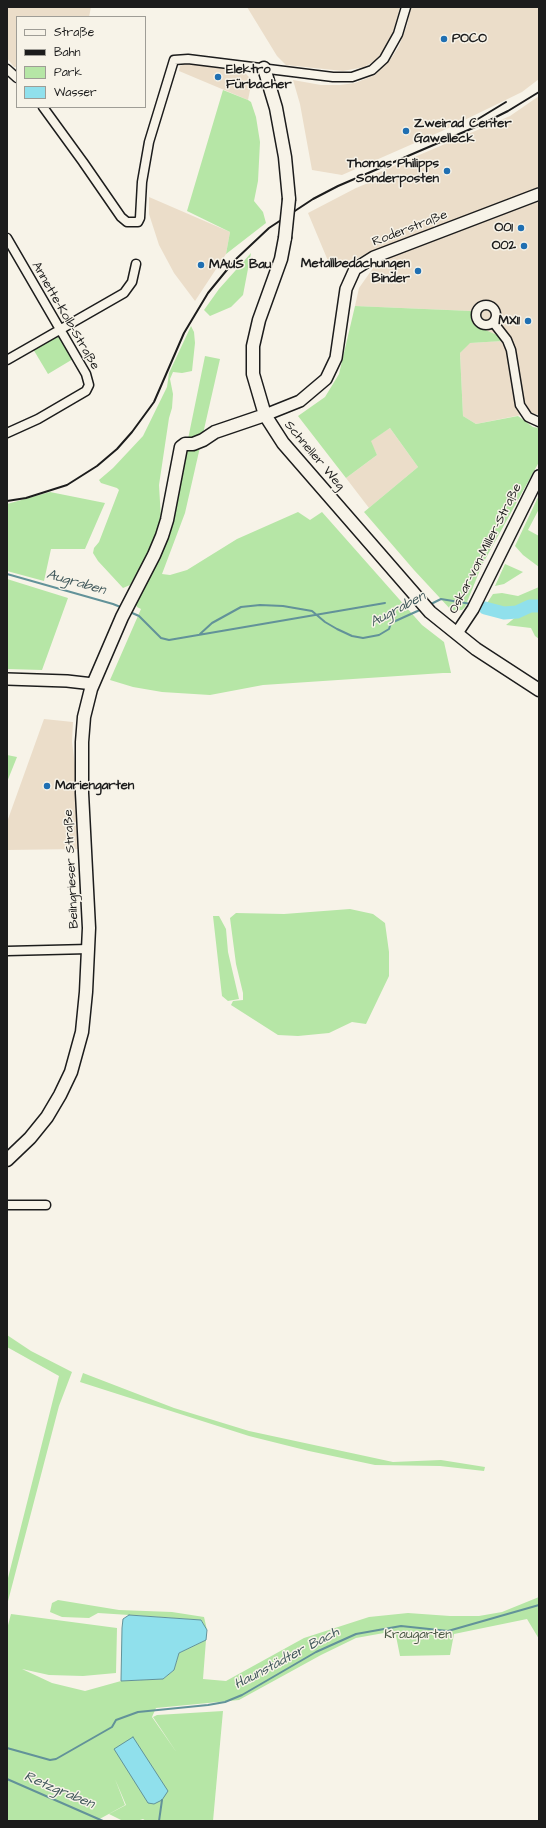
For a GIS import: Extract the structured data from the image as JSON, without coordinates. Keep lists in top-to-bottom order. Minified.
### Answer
{"streets":{"main road":["Schneller Weg","Beilngrieser Straße"],"street":["Roderstraße","Annette-Kolb-Straße","Oskar-von-Miller-Straße"]},"crossings":[["Roderstraße","Schneller Weg"],["Roderstraße","Beilngrieser Straße"],["Schneller Weg","Oskar-von-Miller-Straße"],["Schneller Weg","Beilngrieser Straße"]],"water":["Augraben","Haunstädter Bach","Retzgraben"],"parks":["Kraugarten"],"places":["POCO","Elektro Fürbacher","Zweirad Center Gawelleck","Thomas Philipps Sonderposten","O01","O02","MAUS Bau","Metallbedachungen Binder","MX11","Mariengarten"],"legend":["Straße","Bahn","Park","Wasser"]}
